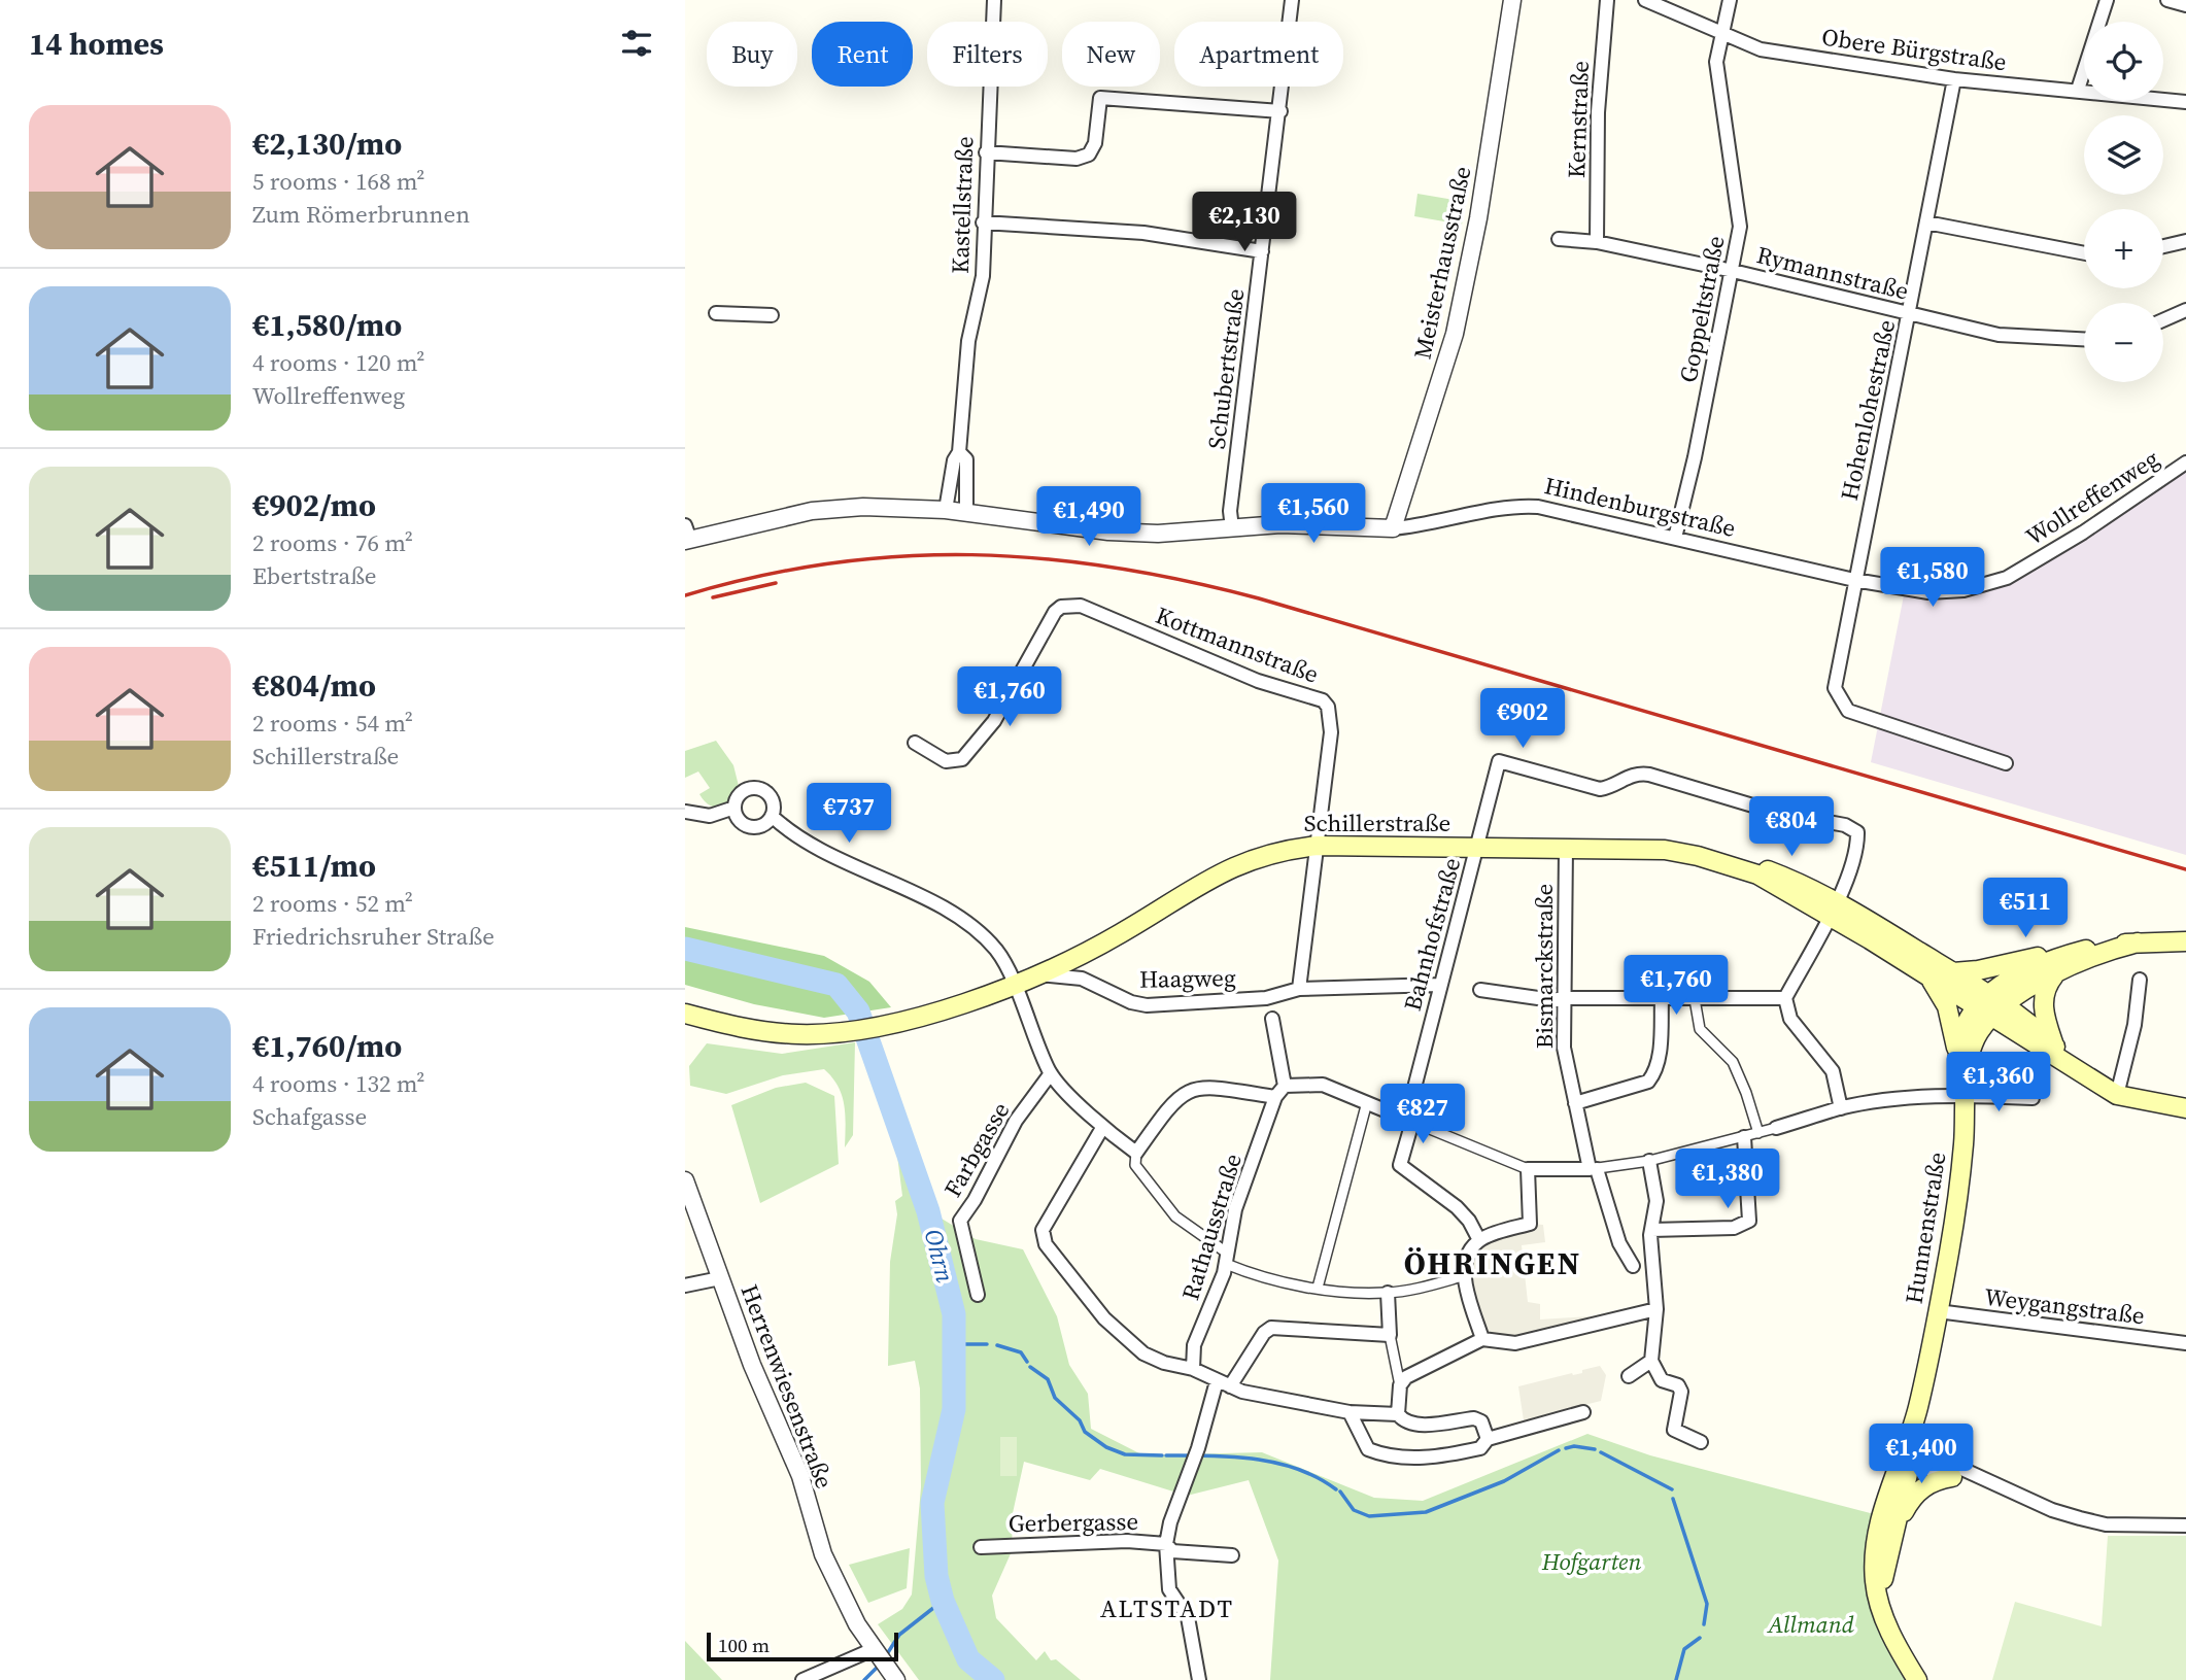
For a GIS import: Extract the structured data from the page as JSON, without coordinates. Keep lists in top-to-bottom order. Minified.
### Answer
{"streets":{"main road":["Schillerstraße","Hunnenstraße"],"street":["Obere Bürgstraße","Kernstraße","Kastellstraße","Meisterhausstraße","Rymannstraße","Goppeltstraße","Schubertstraße","Hohenlohestraße","Wollreffenweg","Hindenburgstraße","Kottmannstraße","Bahnhofstraße","Bismarckstraße","Haagweg","Farbgasse","Rathausstraße","Weygangstraße","Herrenwiesenstraße","Gerbergasse"]},"crossings":[["Obere Bürgstraße","Goppeltstraße"],["Obere Bürgstraße","Hohenlohestraße"],["Kernstraße","Rymannstraße"],["Kastellstraße","Hindenburgstraße"],["Meisterhausstraße","Hindenburgstraße"],["Rymannstraße","Goppeltstraße"],["Rymannstraße","Hohenlohestraße"],["Goppeltstraße","Hindenburgstraße"],["Schubertstraße","Hindenburgstraße"],["Hohenlohestraße","Wollreffenweg"],["Hohenlohestraße","Hindenburgstraße"],["Wollreffenweg","Hindenburgstraße"],["Kottmannstraße","Schillerstraße"],["Schillerstraße","Bahnhofstraße"],["Schillerstraße","Bismarckstraße"],["Schillerstraße","Haagweg"],["Schillerstraße","Hunnenstraße"],["Bahnhofstraße","Haagweg"],["Hunnenstraße","Weygangstraße"]],"districts":["ÖHRINGEN","ALTSTADT"],"water":["Ohrn"],"parks":["Hofgarten","Allmand"],"scale_bar":"100 m","page":{"heading":"14 homes","map_buttons":["+","−"],"chip":["Buy","Rent","Filters","New","Apartment"],"list":[{"name":"€2,130/mo","note":"5 rooms · 168 m² · Zum Römerbrunnen"},{"name":"€1,580/mo","note":"4 rooms · 120 m² · Wollreffenweg"},{"name":"€902/mo","note":"2 rooms · 76 m² · Ebertstraße"},{"name":"€804/mo","note":"2 rooms · 54 m² · Schillerstraße"},{"name":"€511/mo","note":"2 rooms · 52 m² · Friedrichsruher Straße"},{"name":"€1,760/mo","note":"4 rooms · 132 m² · Schafgasse"}],"price":["€2,130","€1,560","€1,490","€1,580","€1,760","€902","€737","€804","€511","€1,760","€1,360","€827","€1,380","€1,400"],"scale":"100 m"}}
